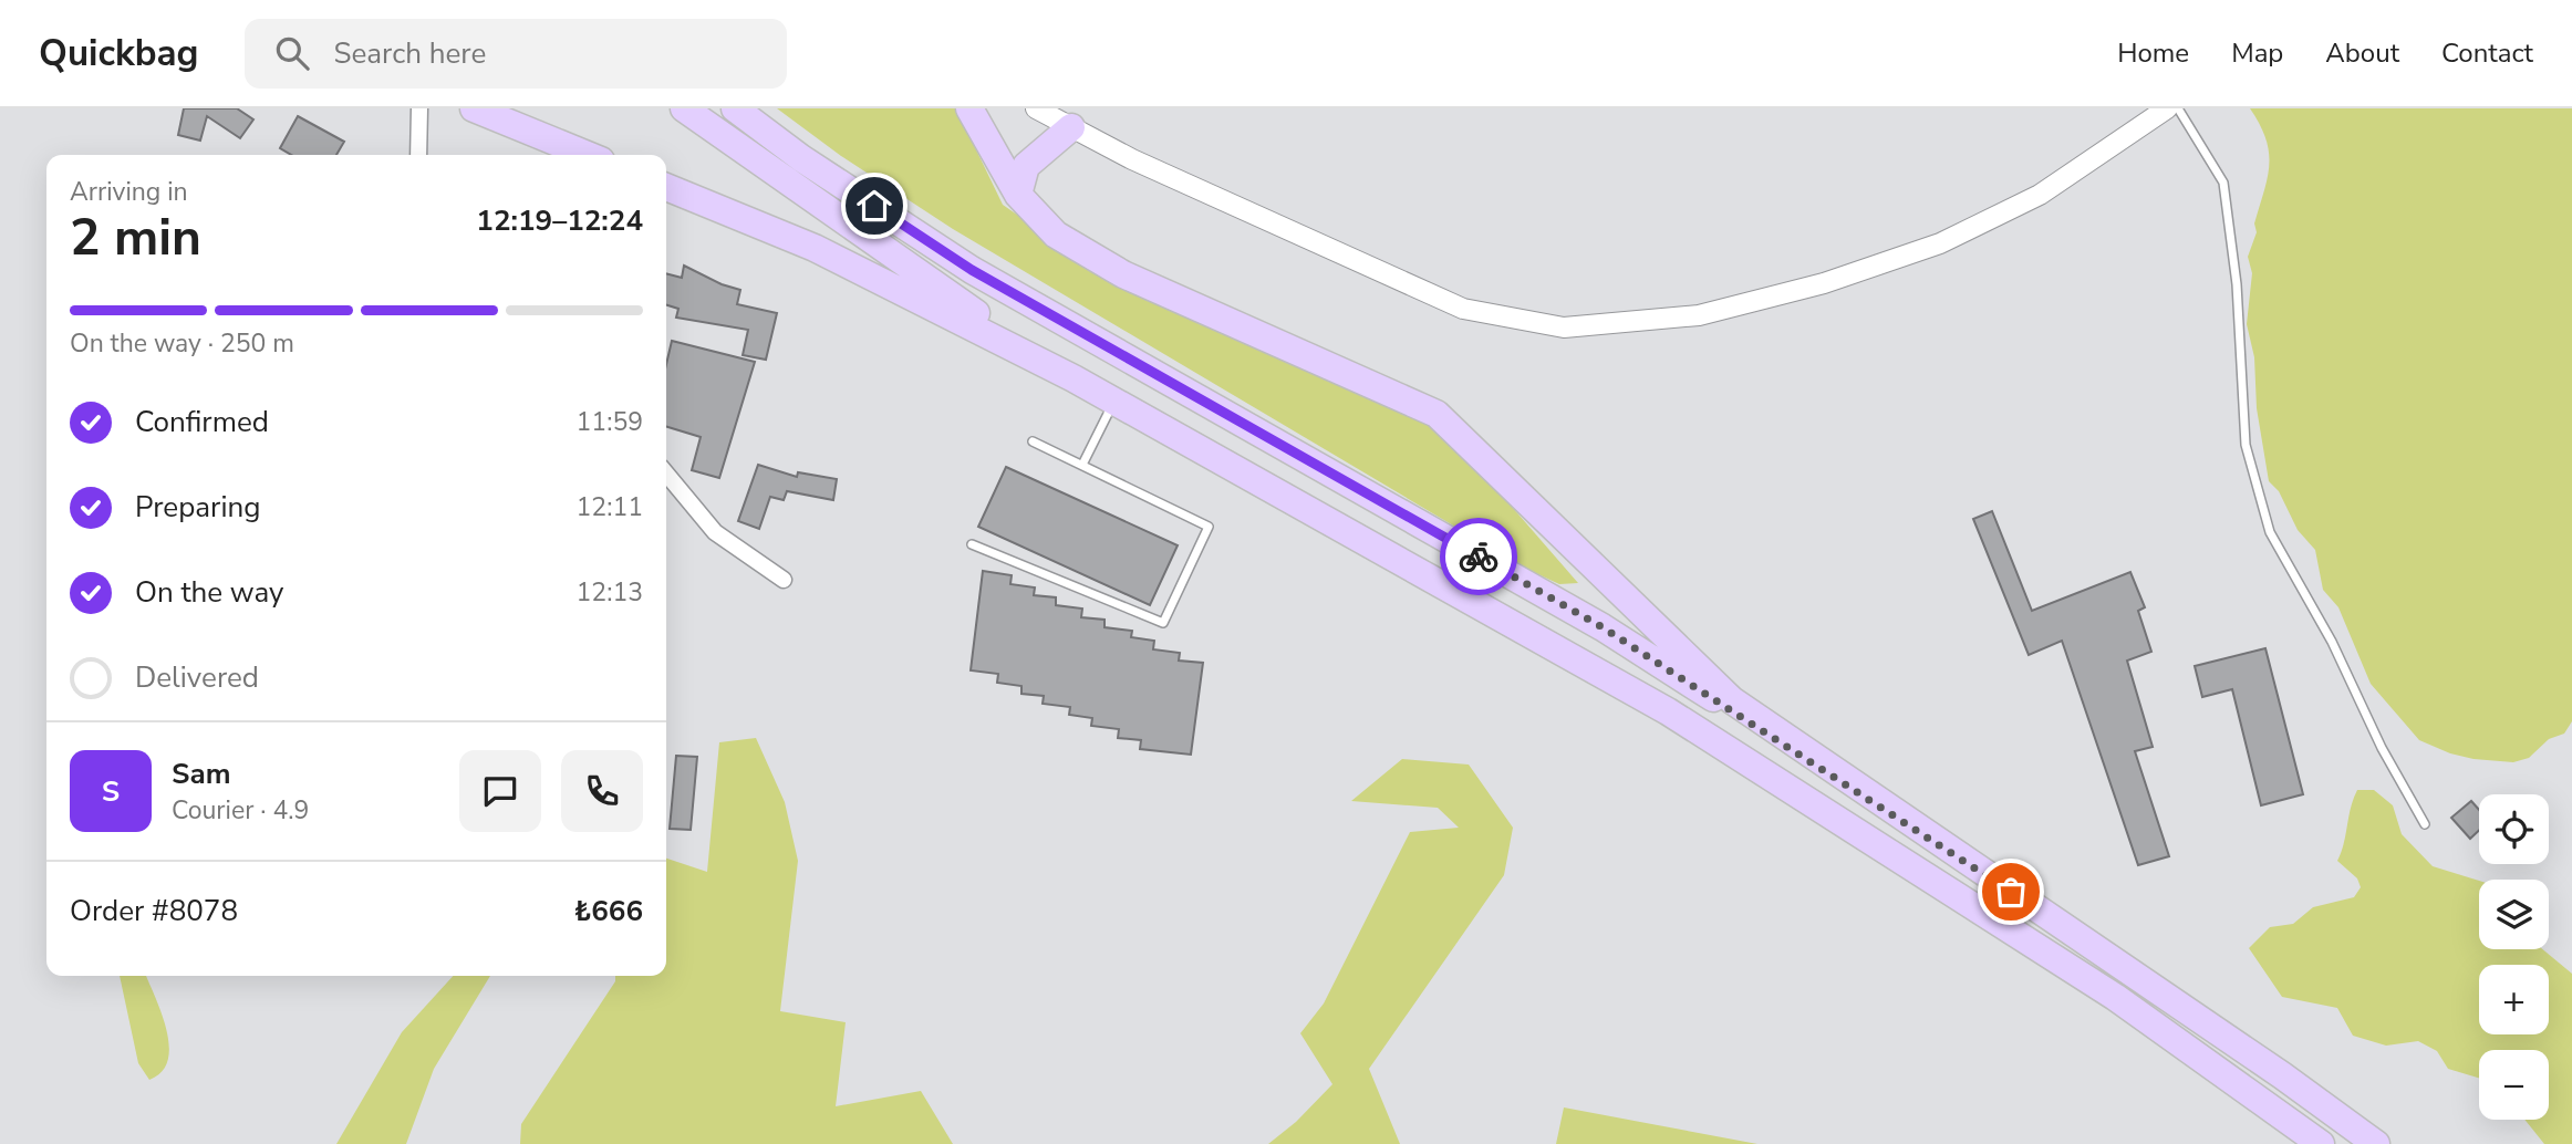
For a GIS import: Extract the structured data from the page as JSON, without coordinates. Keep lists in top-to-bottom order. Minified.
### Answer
{"page":{"header":"Quickbag","search":"Search here","nav":["Home","Map","About","Contact"],"heading":["2 min","Arriving in","12:19–12:24"],"panel":["Sam","Courier · 4.9","Order #8078","₺666"],"bar":"On the way · 250 m","list":[["Confirmed","11:59"],["Preparing","12:11"],["On the way","12:13"],"Delivered"],"round":"S","map_buttons":["+","−"]}}
